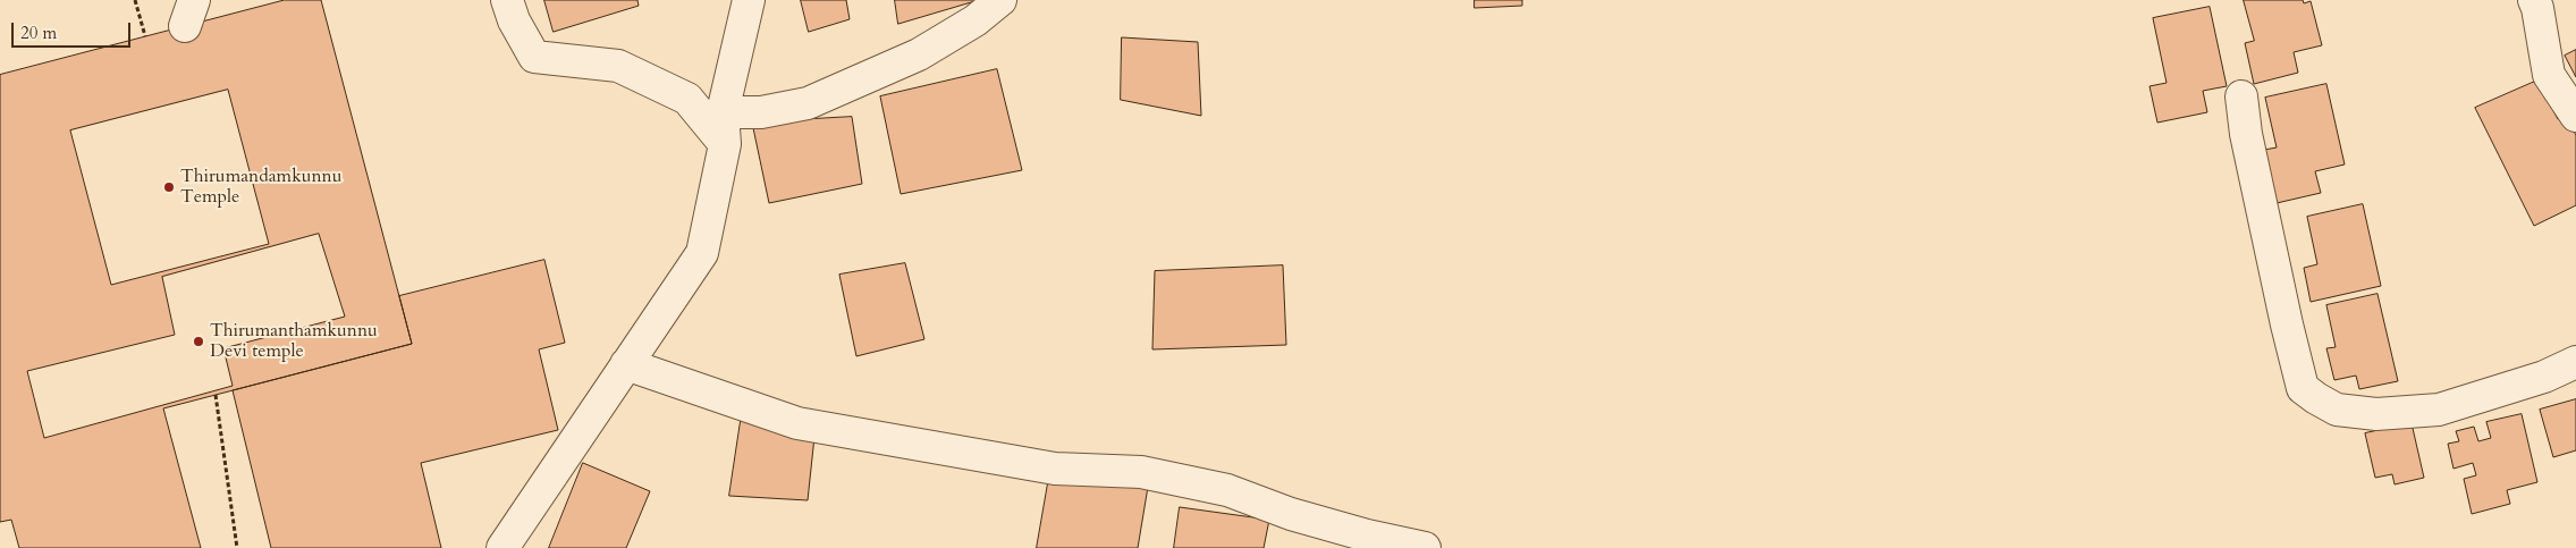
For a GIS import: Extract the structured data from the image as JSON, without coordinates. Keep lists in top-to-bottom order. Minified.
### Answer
{"places":["Thirumandamkunnu Temple","Thirumanthamkunnu Devi temple"],"scale_bar":"20 m"}
